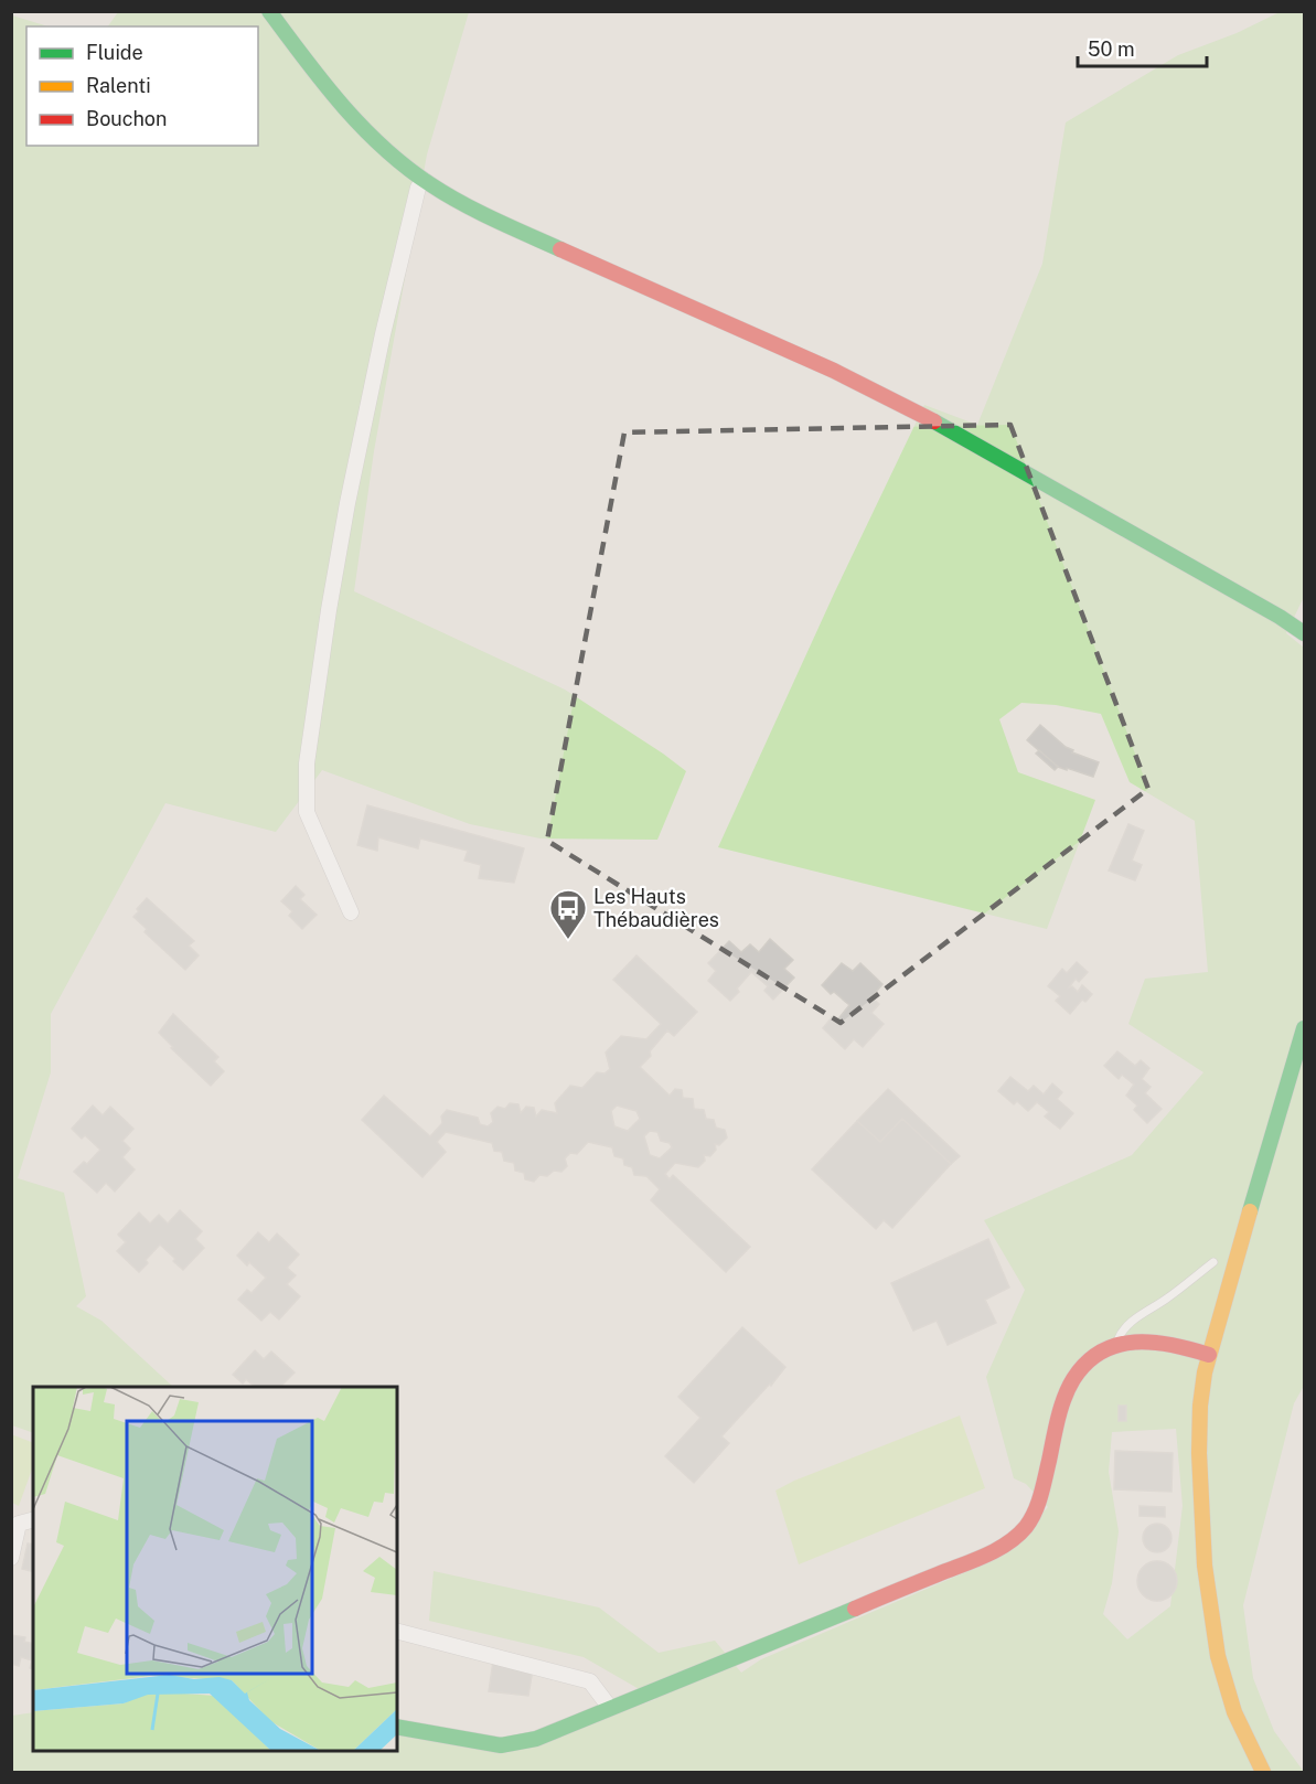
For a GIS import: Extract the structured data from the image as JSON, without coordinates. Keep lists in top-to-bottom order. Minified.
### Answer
{"places":{"bus stop":["Les Hauts Thébaudières"]},"legend":["Fluide","Ralenti","Bouchon"],"scale_bar":"50 m"}
